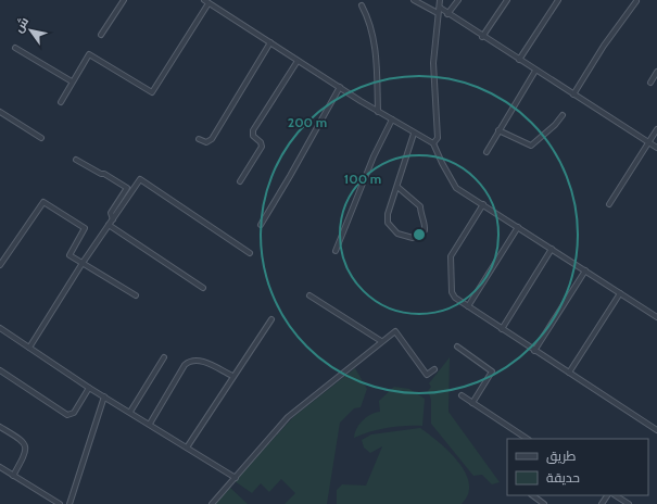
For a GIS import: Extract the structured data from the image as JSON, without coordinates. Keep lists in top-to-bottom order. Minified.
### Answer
{"legend":["طريق","حديقة"],"north":"top left","rings":["200 m","100 m"]}
